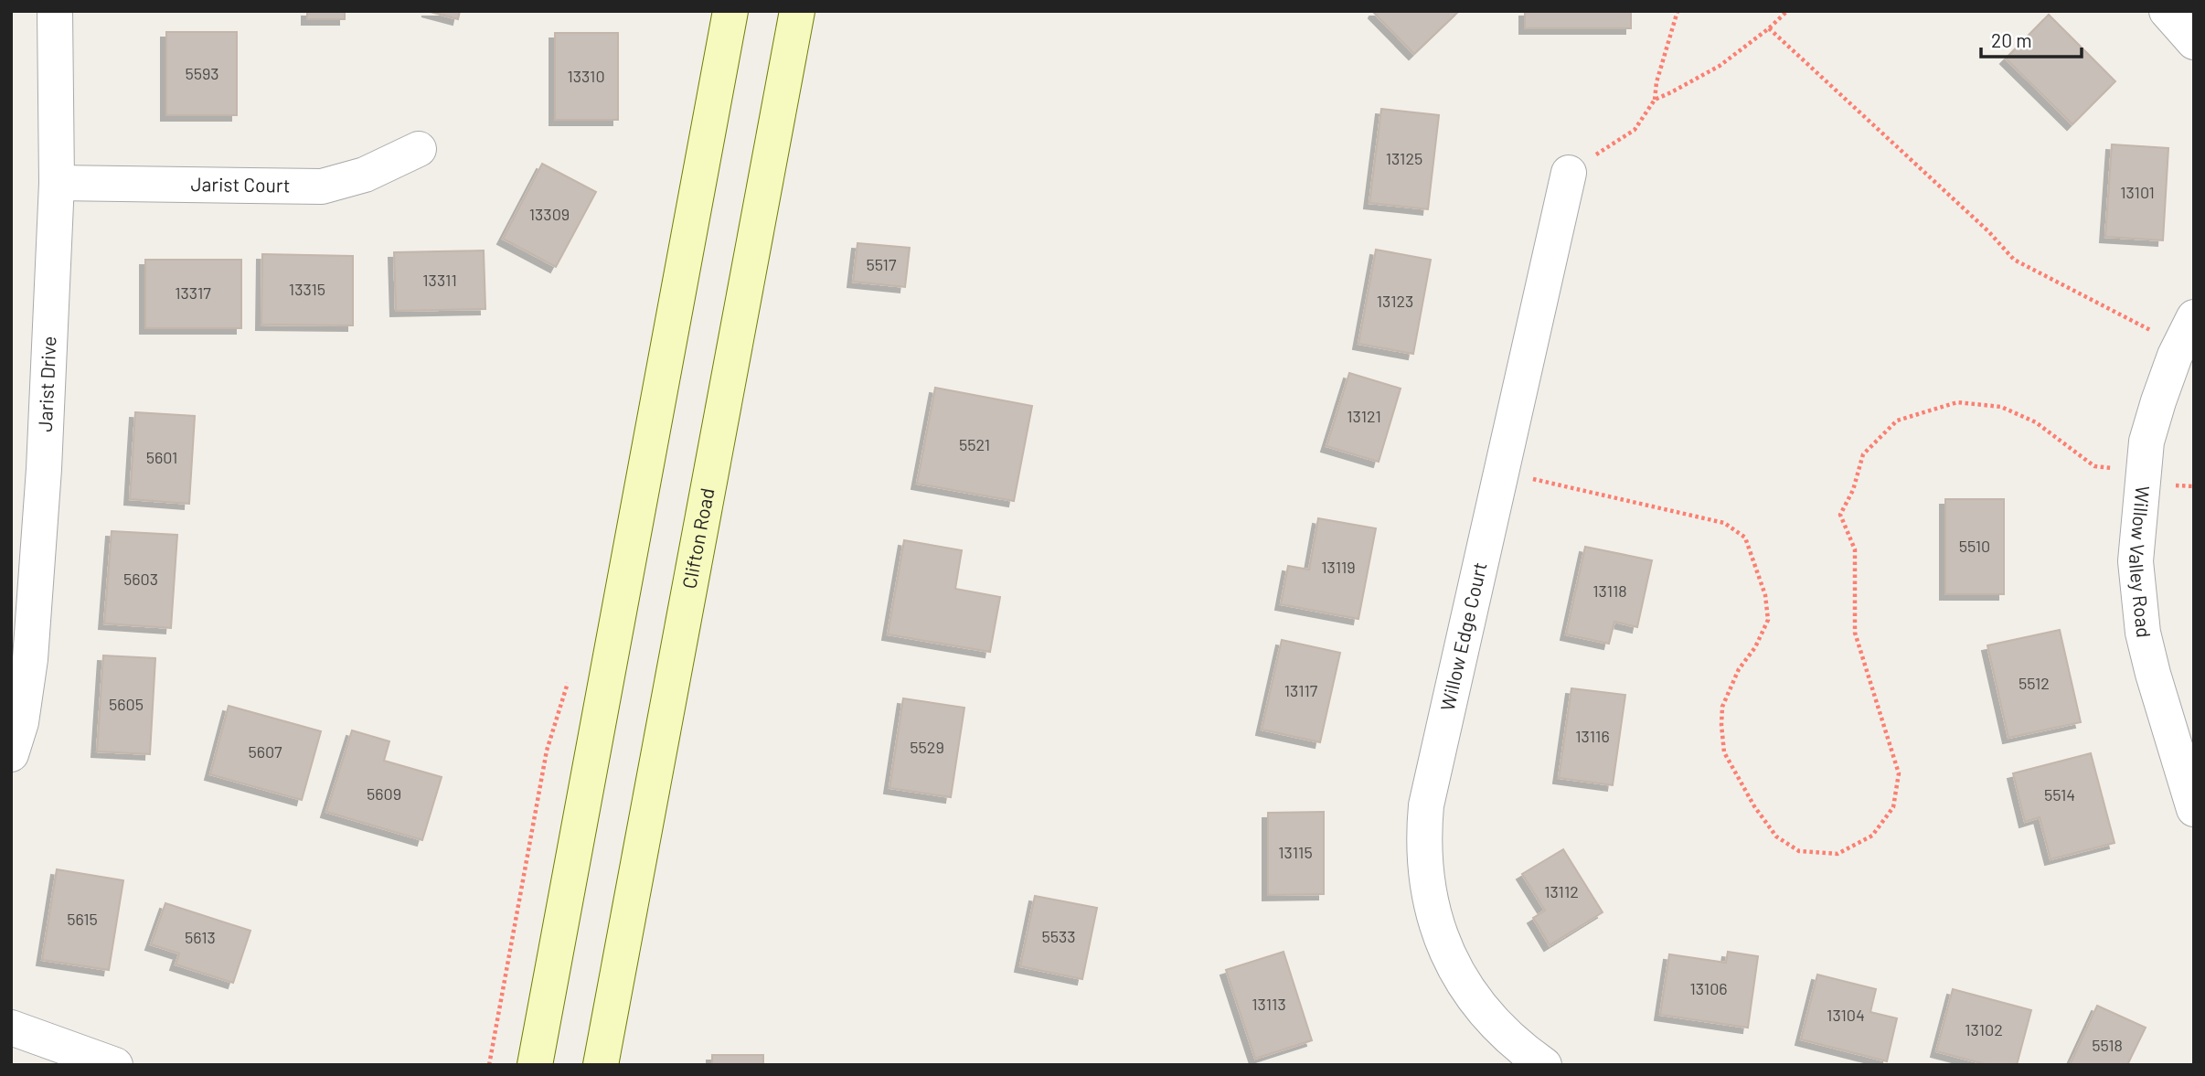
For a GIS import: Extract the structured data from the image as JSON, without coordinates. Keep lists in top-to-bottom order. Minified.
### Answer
{"streets":{"main road":["Clifton Road"],"street":["Jarist Court","Jarist Drive","Willow Valley Road","Willow Edge Court"]},"crossings":[["Jarist Court","Jarist Drive"]],"house_numbers":["5593","13310","13125","13101","13309","5517","13311","13315","13317","13123","13121","5521","5601","5510","13119","5603","13118","5512","13117","5605","13116","5529","5607","5609","5514","13115","13112","5615","5533","5613","13106","13113","13104","13102","5518"],"scale_bar":"20 m"}
